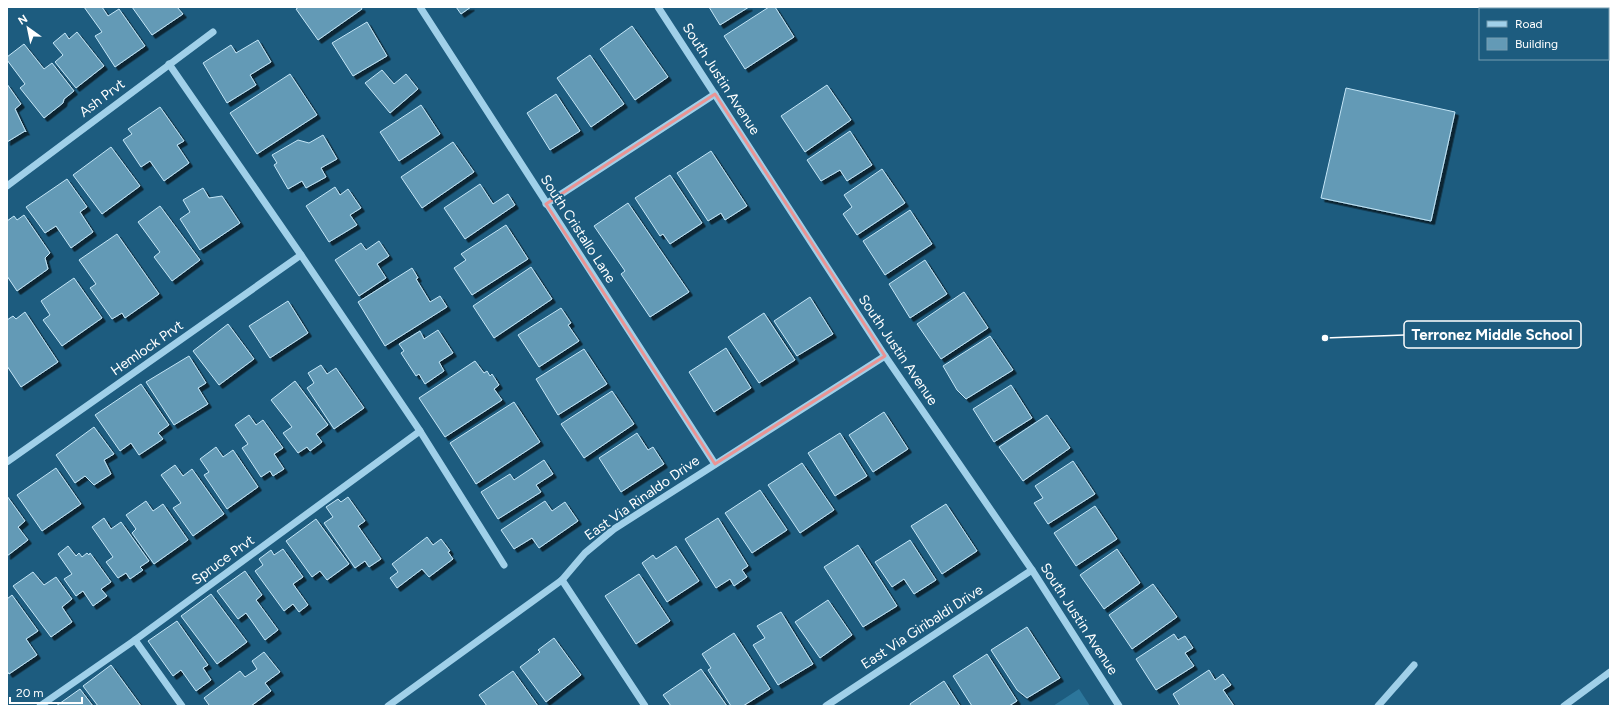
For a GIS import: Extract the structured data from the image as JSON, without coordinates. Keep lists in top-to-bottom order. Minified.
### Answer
{"streets":{"street":["South Justin Avenue","Ash Prvt","South Cristallo Lane","Hemlock Prvt","East Via Rinaldo Drive","Spruce Prvt","East Via Giribaldi Drive"]},"crossings":[["South Justin Avenue","East Via Rinaldo Drive"],["South Justin Avenue","East Via Giribaldi Drive"],["South Cristallo Lane","East Via Rinaldo Drive"]],"places":["Terronez Middle School"],"legend":["Road","Building"],"scale_bar":"20 m","north":"top left"}
